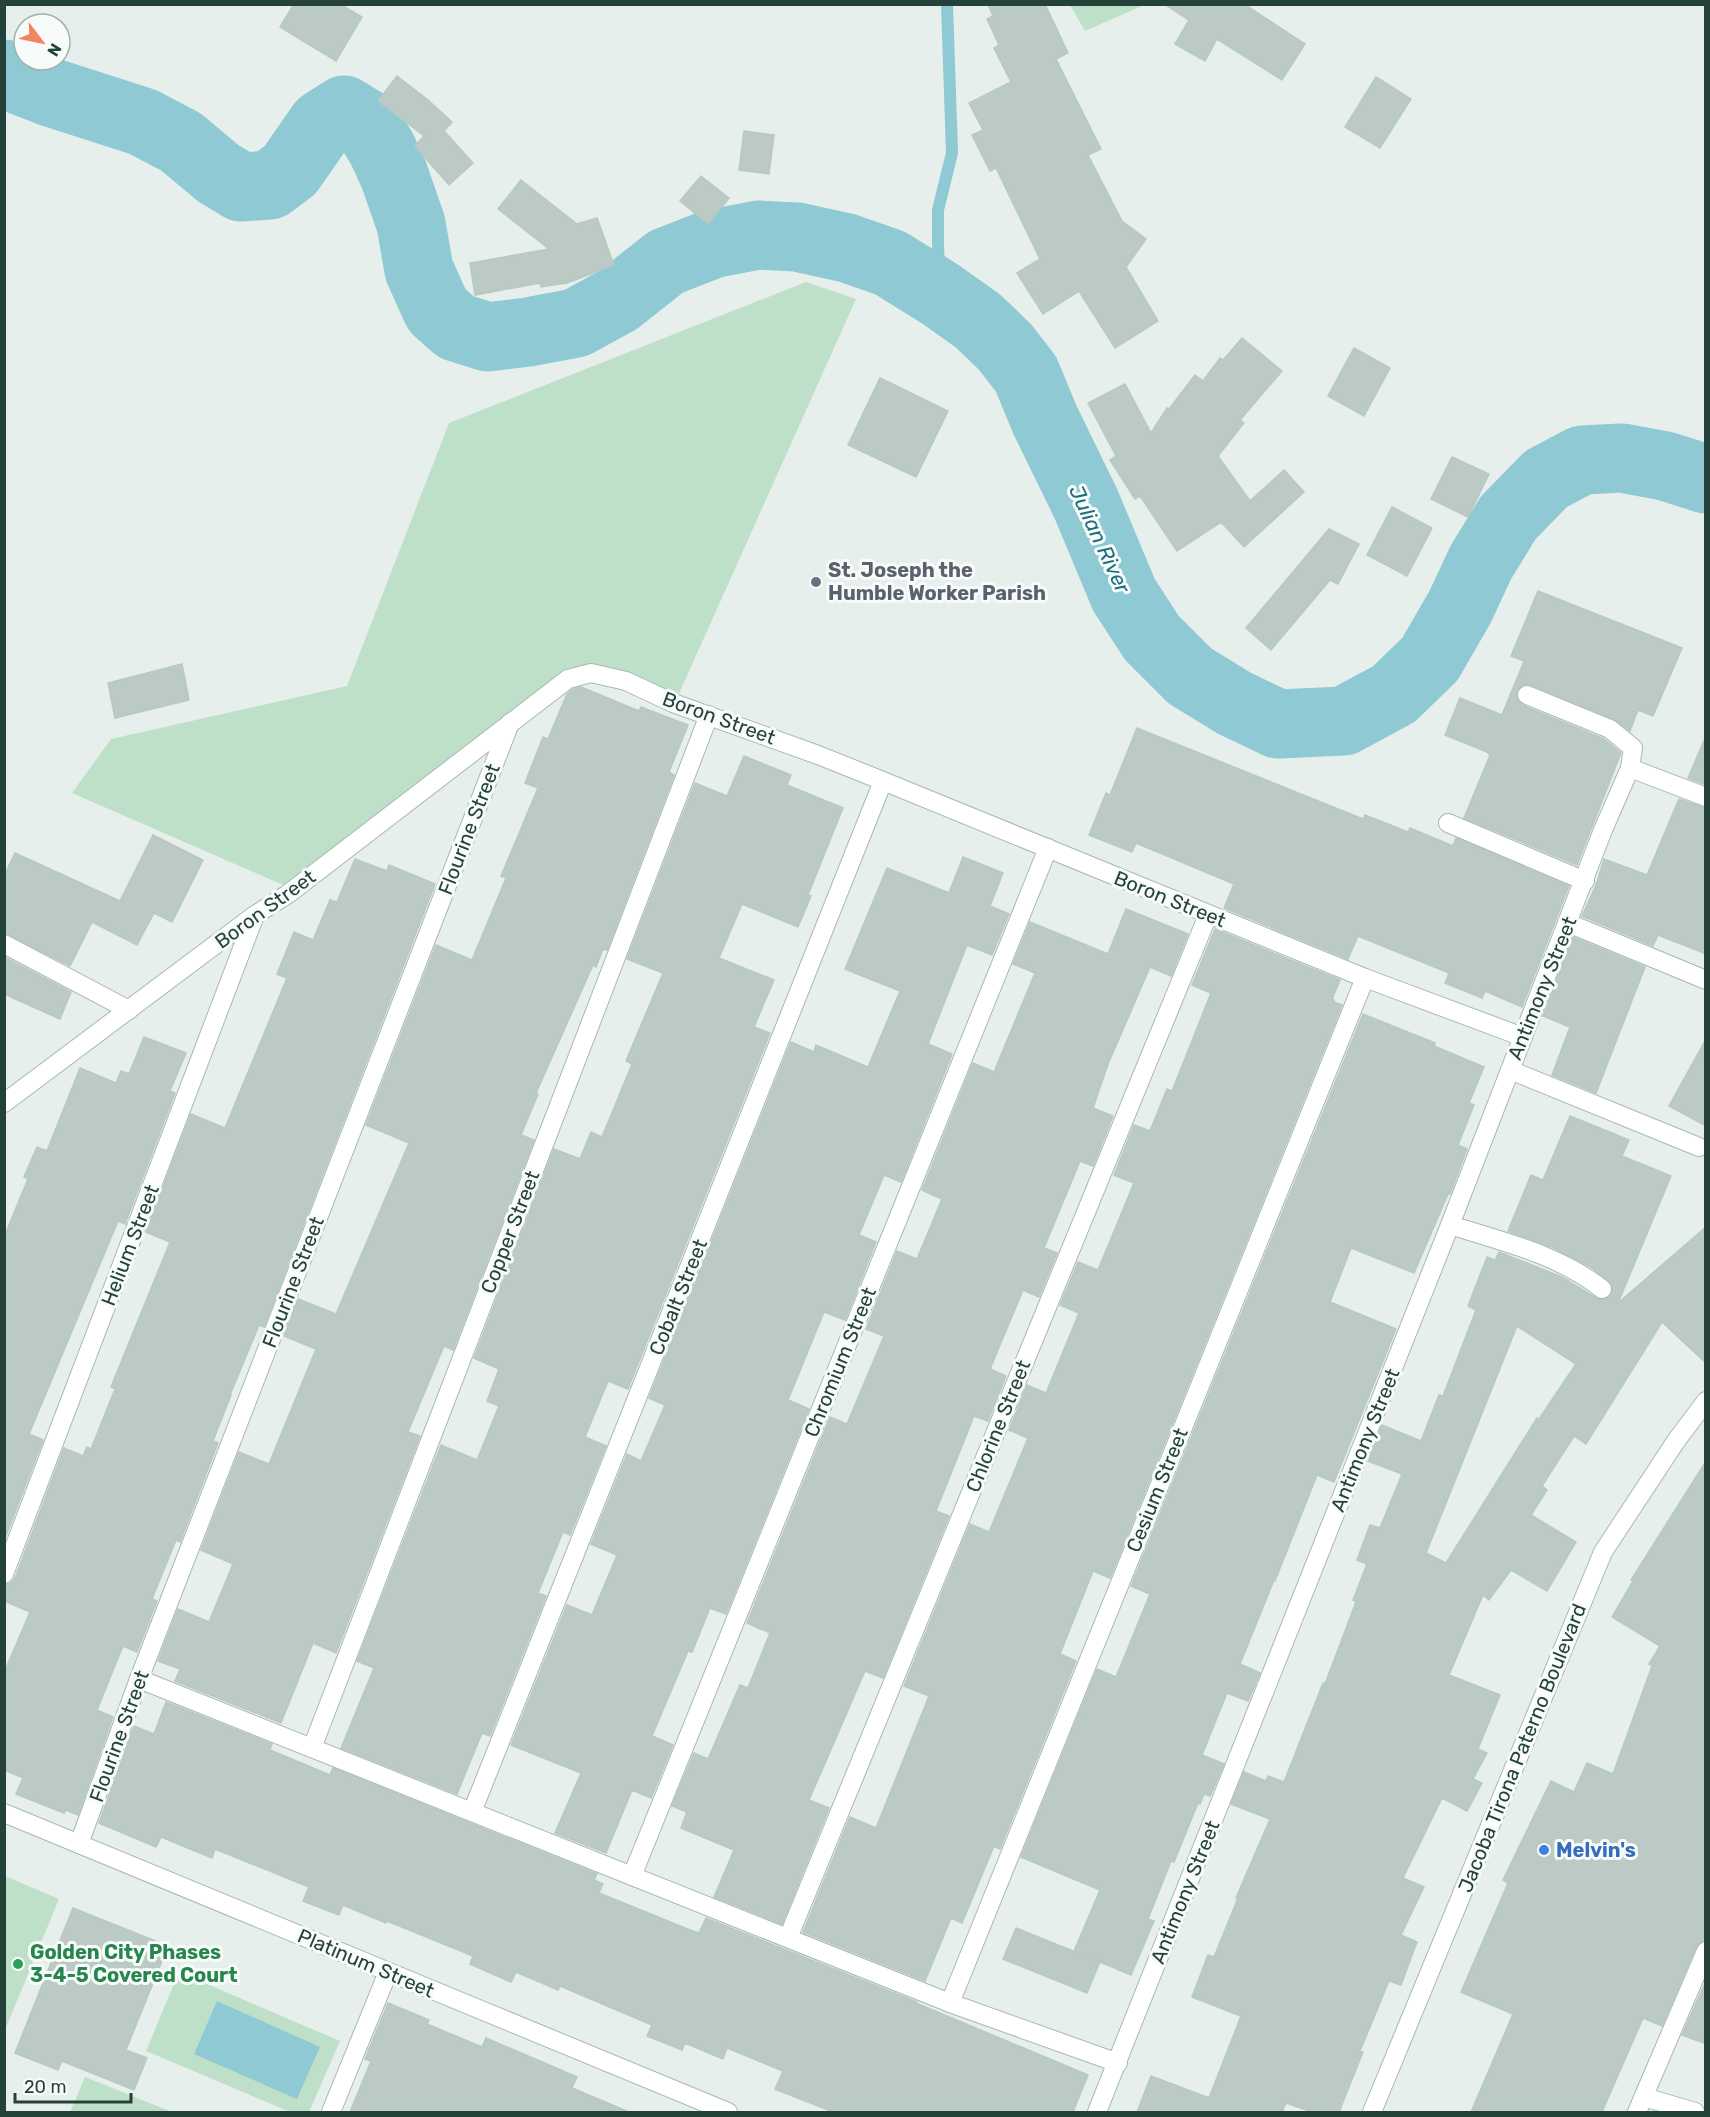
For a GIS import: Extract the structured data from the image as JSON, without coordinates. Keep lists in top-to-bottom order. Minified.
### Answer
{"streets":{"street":["Boron Street","Flourine Street","Antimony Street","Copper Street","Helium Street","Cobalt Street","Chromium Street","Chlorine Street","Cesium Street","Jacoba Tirona Paterno Boulevard","Platinum Street"]},"crossings":[["Boron Street","Flourine Street"],["Boron Street","Antimony Street"],["Boron Street","Copper Street"],["Boron Street","Helium Street"],["Boron Street","Cobalt Street"],["Boron Street","Chromium Street"],["Boron Street","Chlorine Street"],["Boron Street","Cesium Street"],["Flourine Street","Platinum Street"]],"water":["Julian River"],"places":["St. Joseph the Humble Worker Parish","Melvin's","Golden City Phases 3-4-5 Covered Court"],"scale_bar":"20 m","north":"bottom right"}
